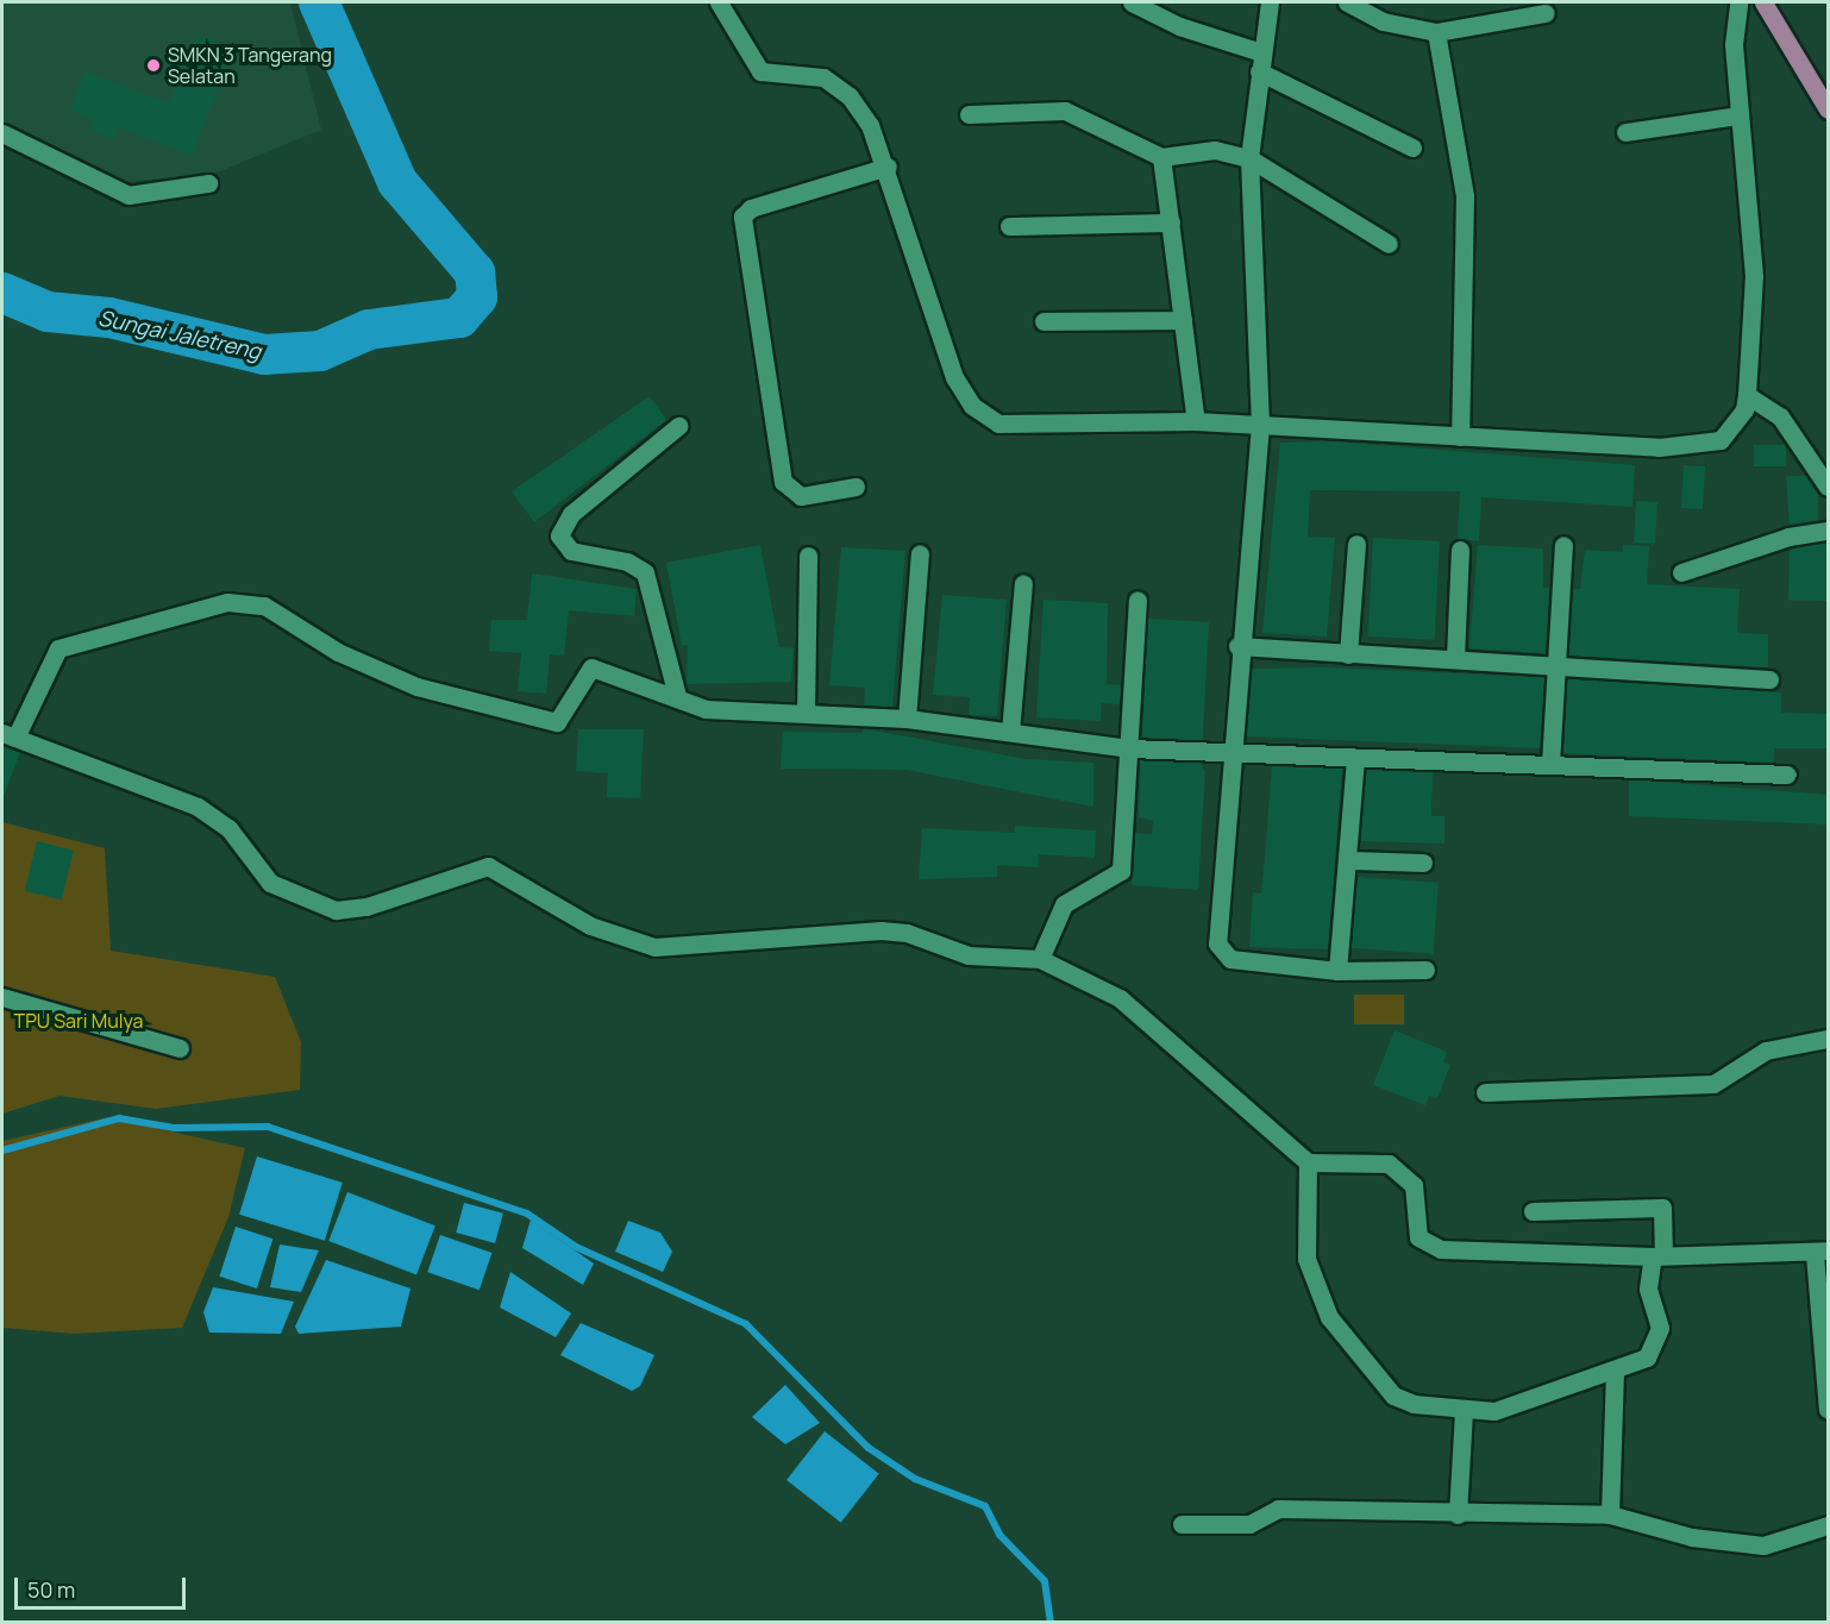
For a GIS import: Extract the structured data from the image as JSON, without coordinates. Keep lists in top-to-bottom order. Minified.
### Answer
{"water":["Sungai Jaletreng"],"parks":["TPU Sari Mulya"],"places":["SMKN 3 Tangerang Selatan"],"scale_bar":"50 m"}
